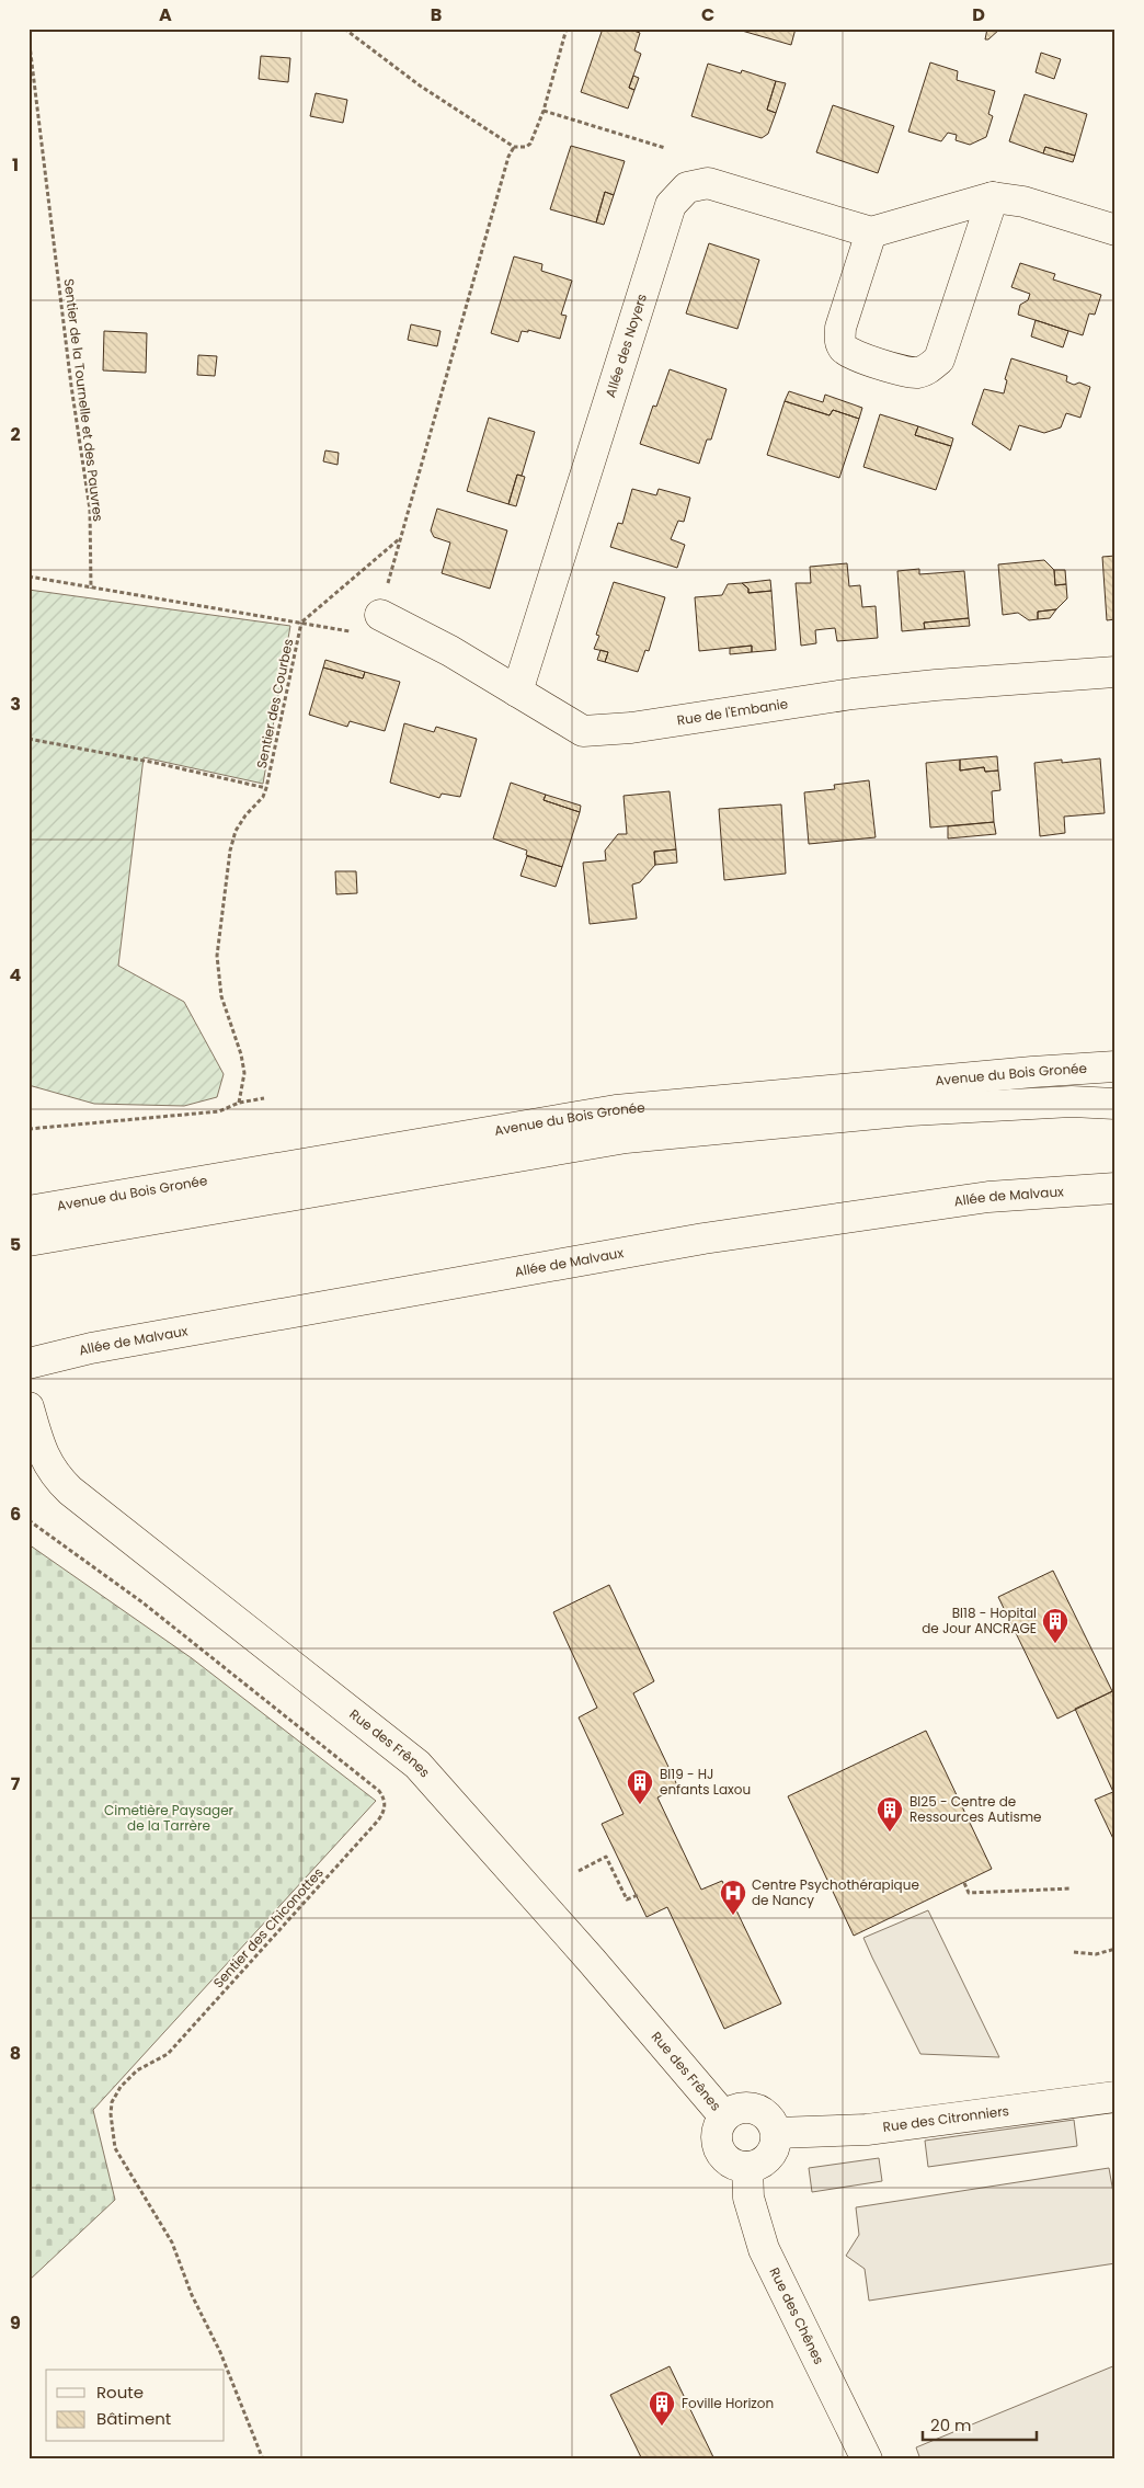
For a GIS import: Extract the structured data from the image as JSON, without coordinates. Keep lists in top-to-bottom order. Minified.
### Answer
{"streets":{"street":["Allée des Noyers","Rue de l'Embanie","Avenue du Bois Gronée","Allée de Malvaux","Rue des Frênes","Rue des Citronniers","Rue des Chênes"],"path":["Sentier de la Tournelle et des Pauvres","Sentier des Courbes","Sentier des Chiconottes"]},"crossings":[["Allée des Noyers","Rue de l'Embanie"],["Rue des Frênes","Rue des Citronniers"],["Rue des Frênes","Rue des Chênes"],["Rue des Citronniers","Rue des Chênes"]],"parks":["Cimetière Paysager de la Tarrère"],"places":{"building":["BI18 - Hopital de Jour ANCRAGE","BI19 - HJ enfants Laxou","BI25 - Centre de Ressources Autisme","Foville Horizon"],"hospital":["Centre Psychothérapique de Nancy"]},"legend":["Route","Bâtiment"],"scale_bar":"20 m","grid":{"columns":["A","B","C","D"],"rows":["1","2","3","4","5","6","7","8","9"]}}
